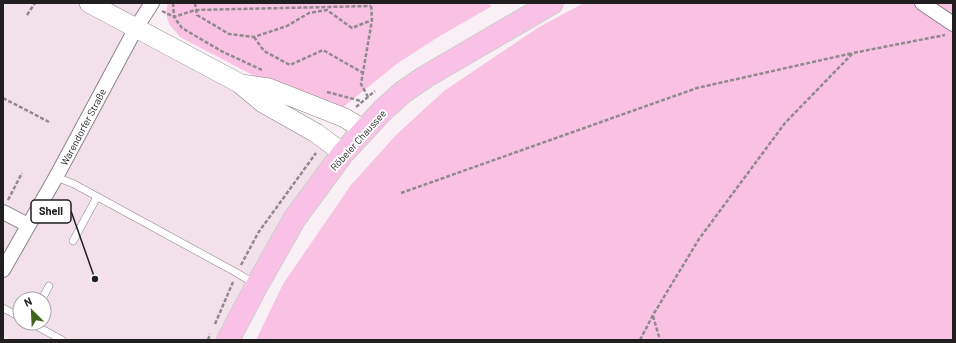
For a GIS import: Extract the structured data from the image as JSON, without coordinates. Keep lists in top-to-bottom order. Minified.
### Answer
{"streets":{"main road":["Röbeler Chaussee"],"street":["Warendorfer Straße"]},"places":["Shell"],"north":"top left"}
